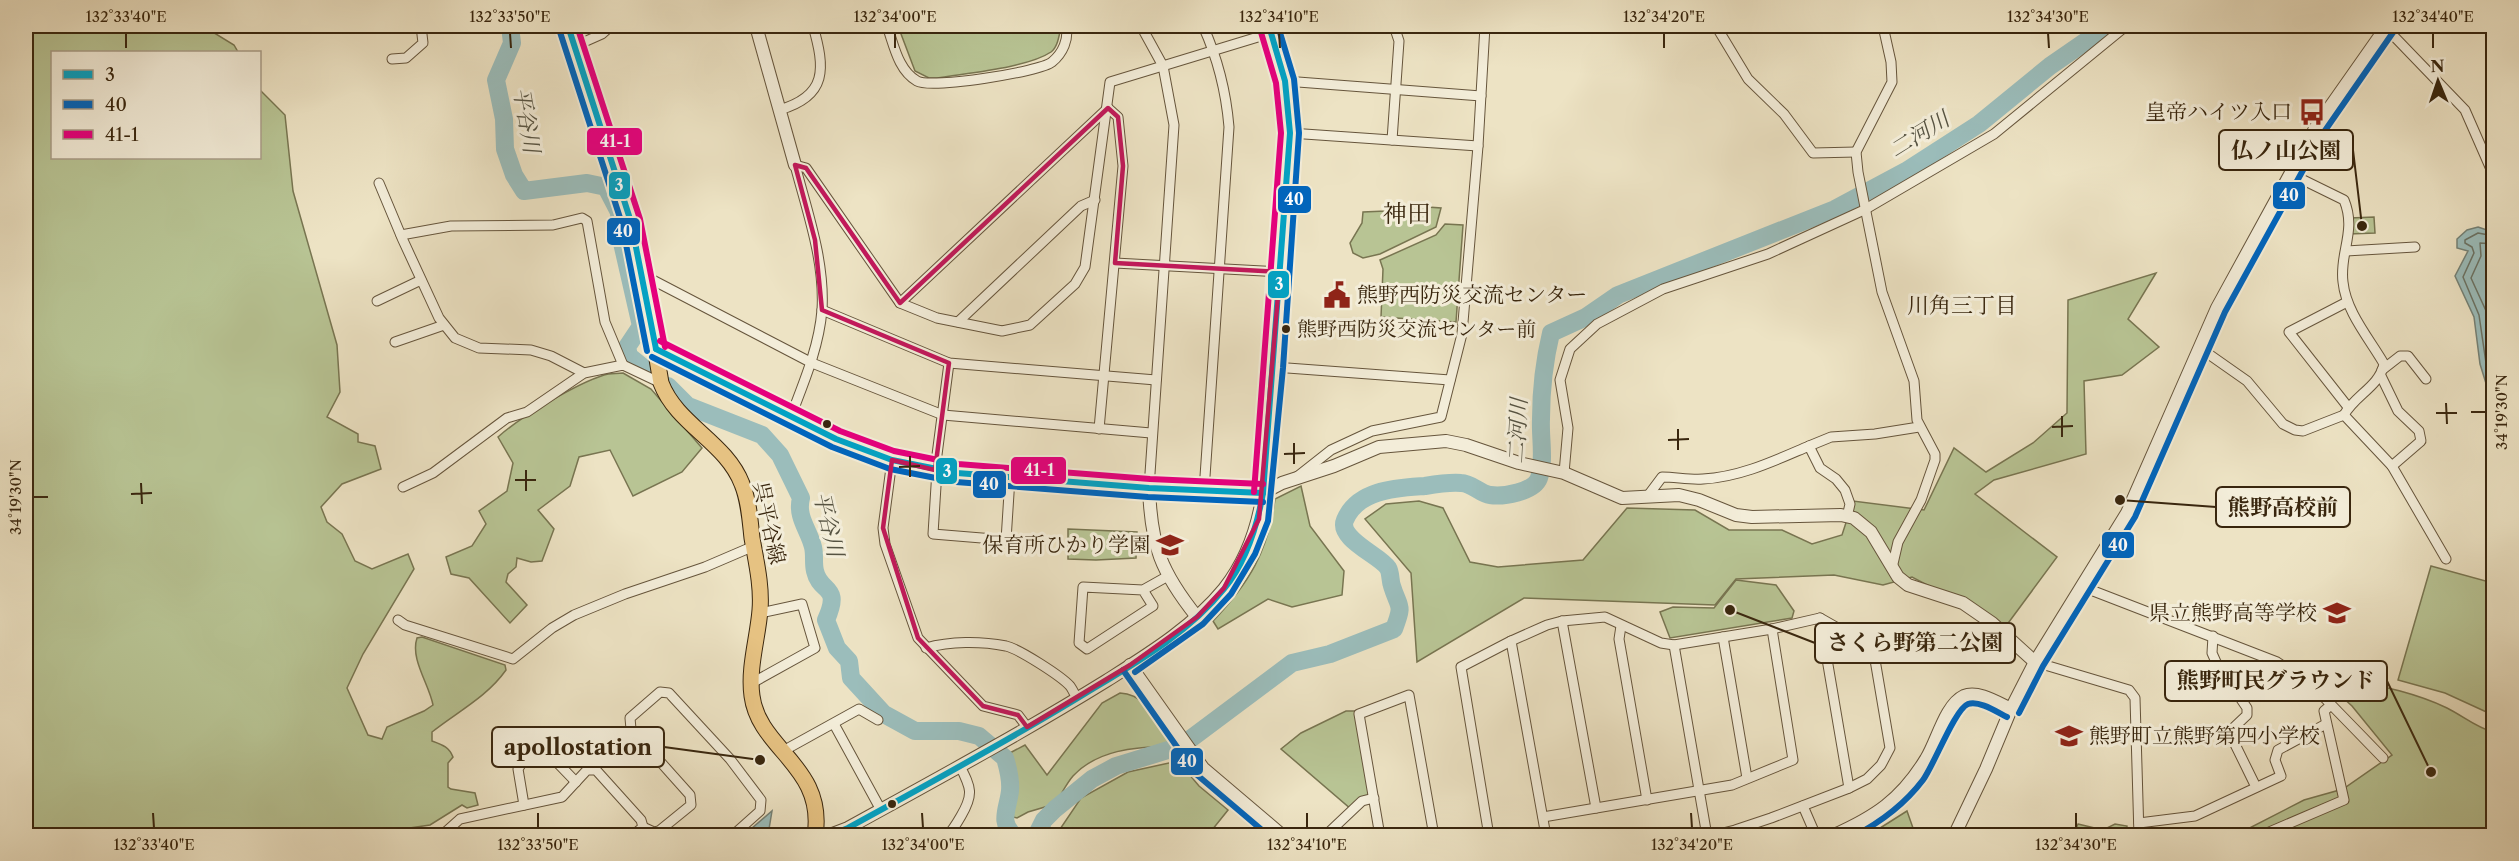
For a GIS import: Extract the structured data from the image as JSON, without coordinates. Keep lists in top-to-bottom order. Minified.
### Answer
{"streets":{"main road":["呉平谷線"]},"districts":["神田","川角三丁目"],"water":["平谷川","二河川"],"places":{"bus stop":["皇帝ハイツ入口"],"other":["仏ノ山公園","熊野西防災交流センター前","熊野高校前","さくら野第二公園","apollostation","熊野町民グラウンド"],"public building":["熊野西防災交流センター"],"school or university":["保育所ひかり学園","県立熊野高等学校","熊野町立熊野第四小学校"]},"lines":["transit line 3","transit line 40","transit line 41-1"],"legend":["3","40","41-1"],"north":"top","coordinates":["132°33'40\"E","132°33'50\"E","132°34'00\"E","132°34'10\"E","132°34'20\"E","132°34'30\"E","132°34'40\"E","34°19'30\"N"]}
